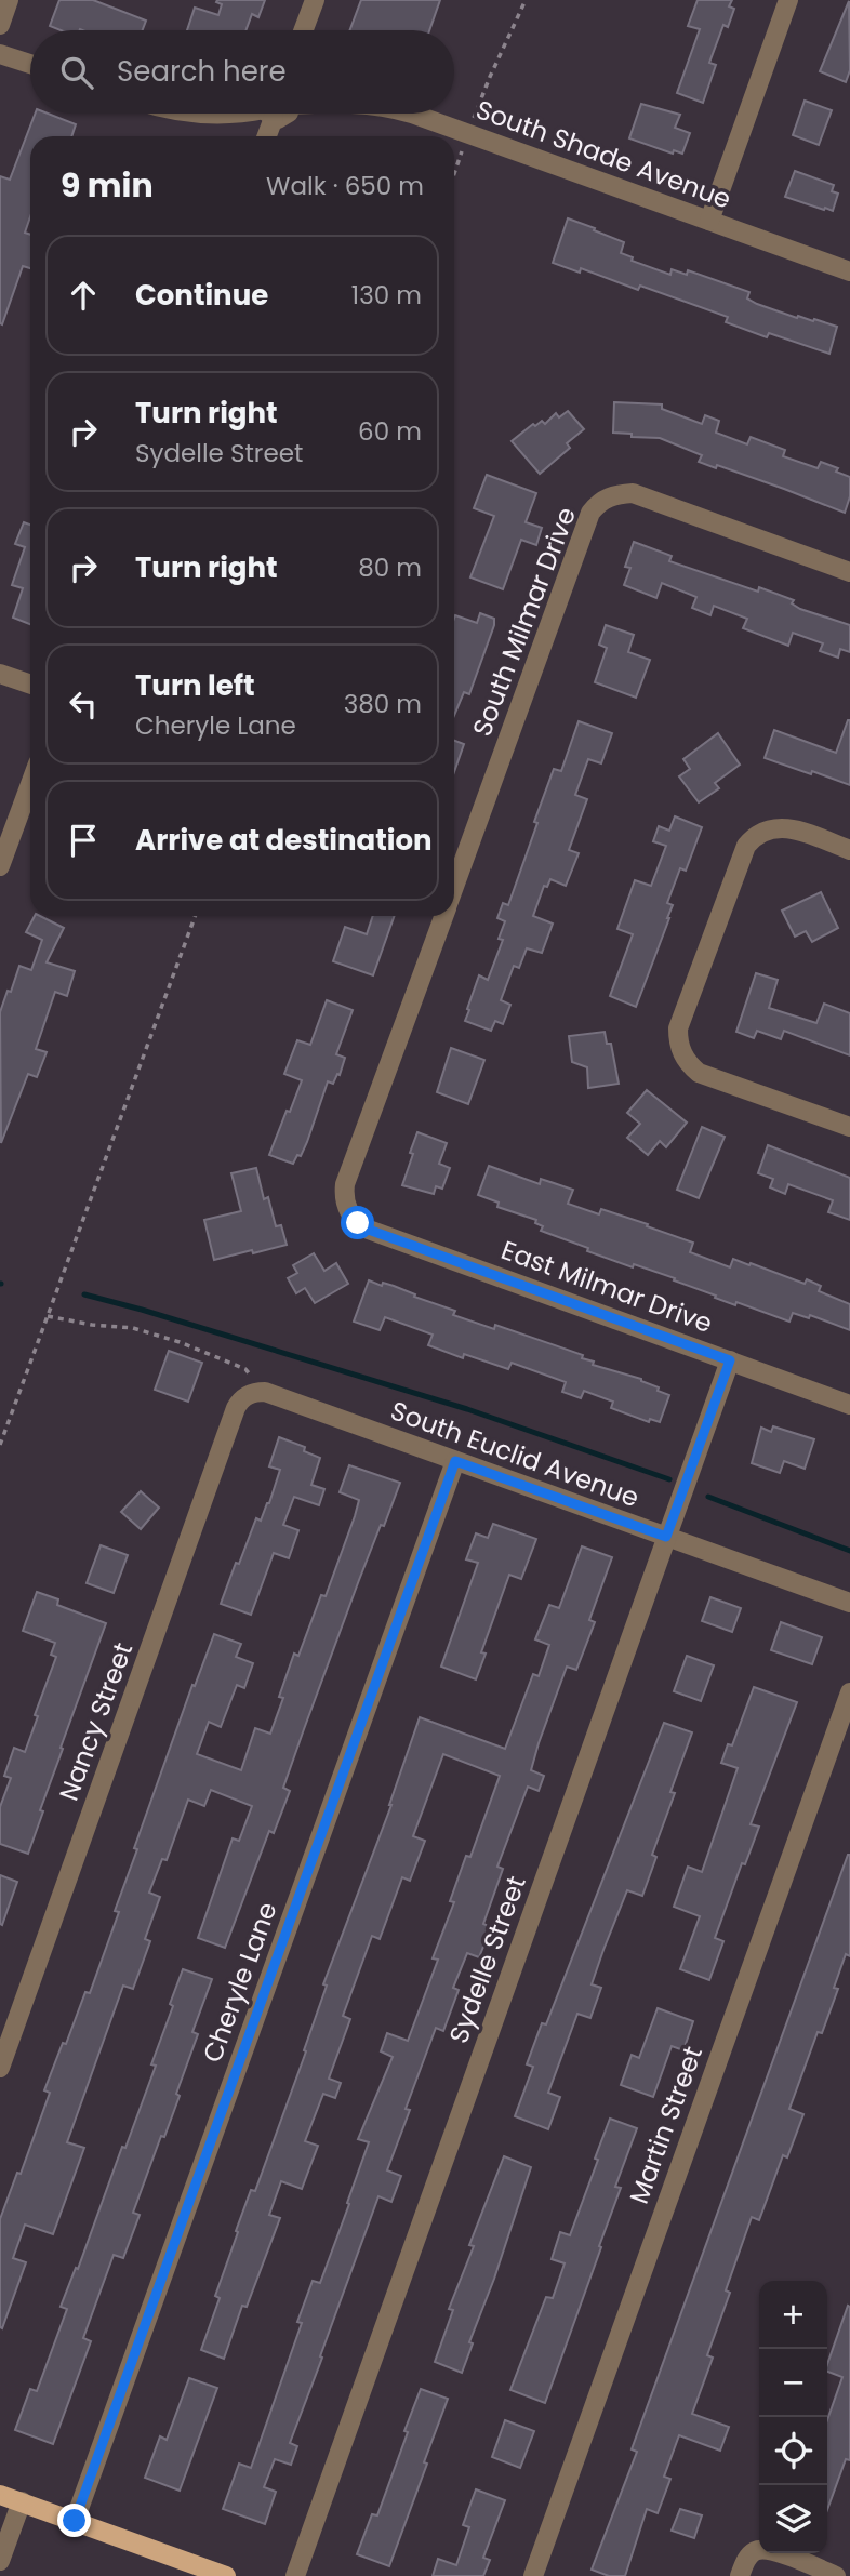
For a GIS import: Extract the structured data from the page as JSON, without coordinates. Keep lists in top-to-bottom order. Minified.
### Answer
{"streets":{"street":["South Shade Avenue","South Milmar Drive","East Milmar Drive","South Euclid Avenue","Nancy Street","Sydelle Street","Cheryle Lane","Martin Street"]},"crossings":[["South Milmar Drive","East Milmar Drive"],["East Milmar Drive","Sydelle Street"],["South Euclid Avenue","Nancy Street"],["South Euclid Avenue","Sydelle Street"],["South Euclid Avenue","Cheryle Lane"]],"page":{"search":"Search here","heading":["9 min","Walk · 650 m"],"list":[["Continue","130 m"],["Turn right","Sydelle Street","60 m"],["Turn right","80 m"],["Turn left","Cheryle Lane","380 m"],"Arrive at destination"],"map_buttons":["+","−"]}}
